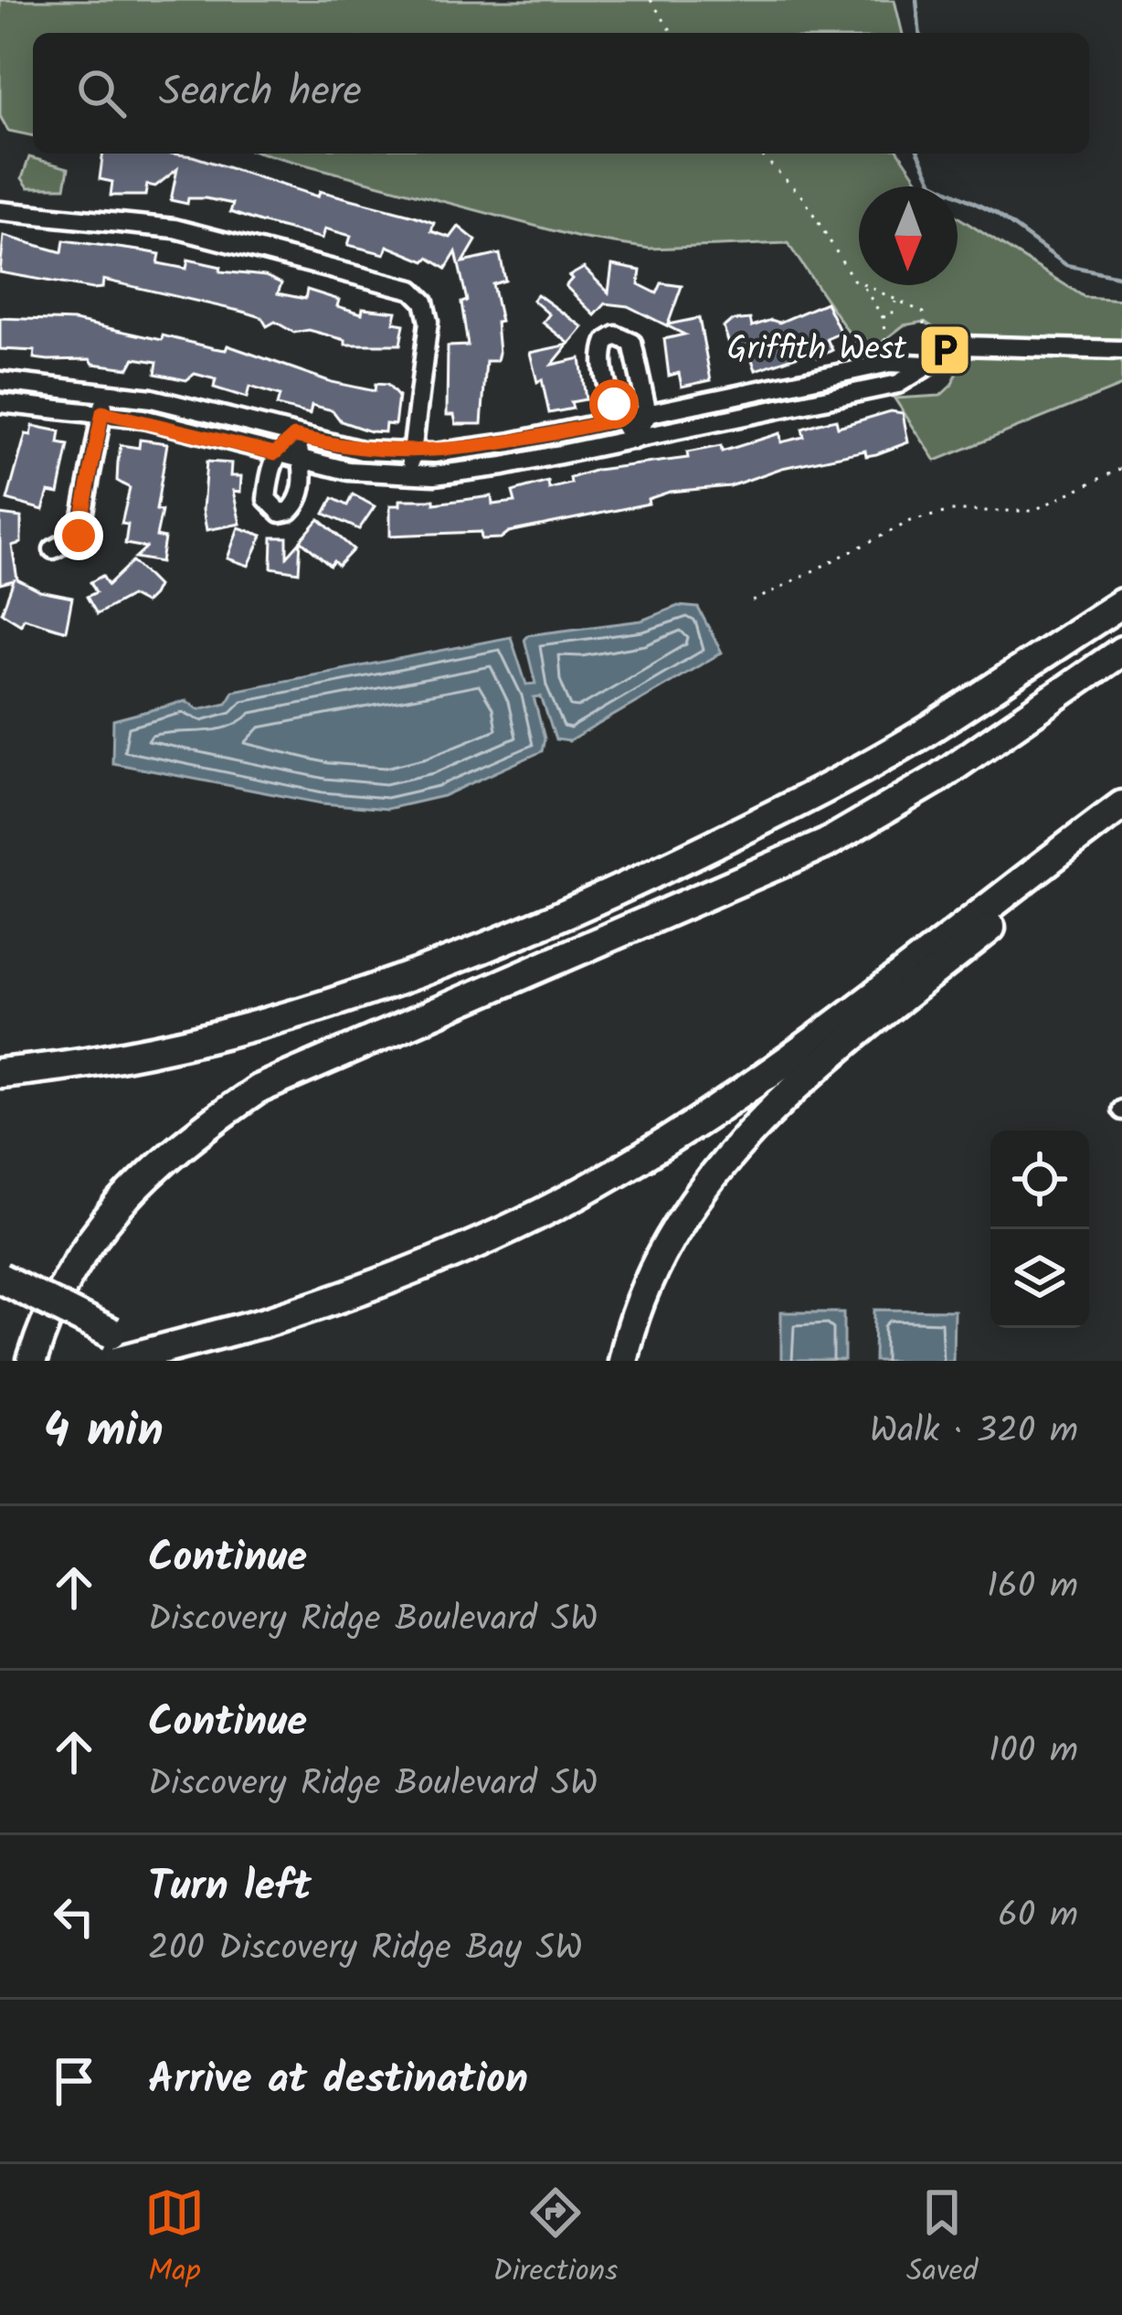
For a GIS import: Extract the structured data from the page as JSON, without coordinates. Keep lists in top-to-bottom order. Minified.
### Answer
{"places":{"parking":["Griffith West"]},"north":"bottom","page":{"search":"Search here","heading":["4 min","Walk · 320 m"],"list":[["Continue","Discovery Ridge Boulevard SW","160 m"],["Continue","Discovery Ridge Boulevard SW","100 m"],["Turn left","200 Discovery Ridge Bay SW","60 m"],"Arrive at destination"],"nav":["Map","Directions","Saved"]}}
